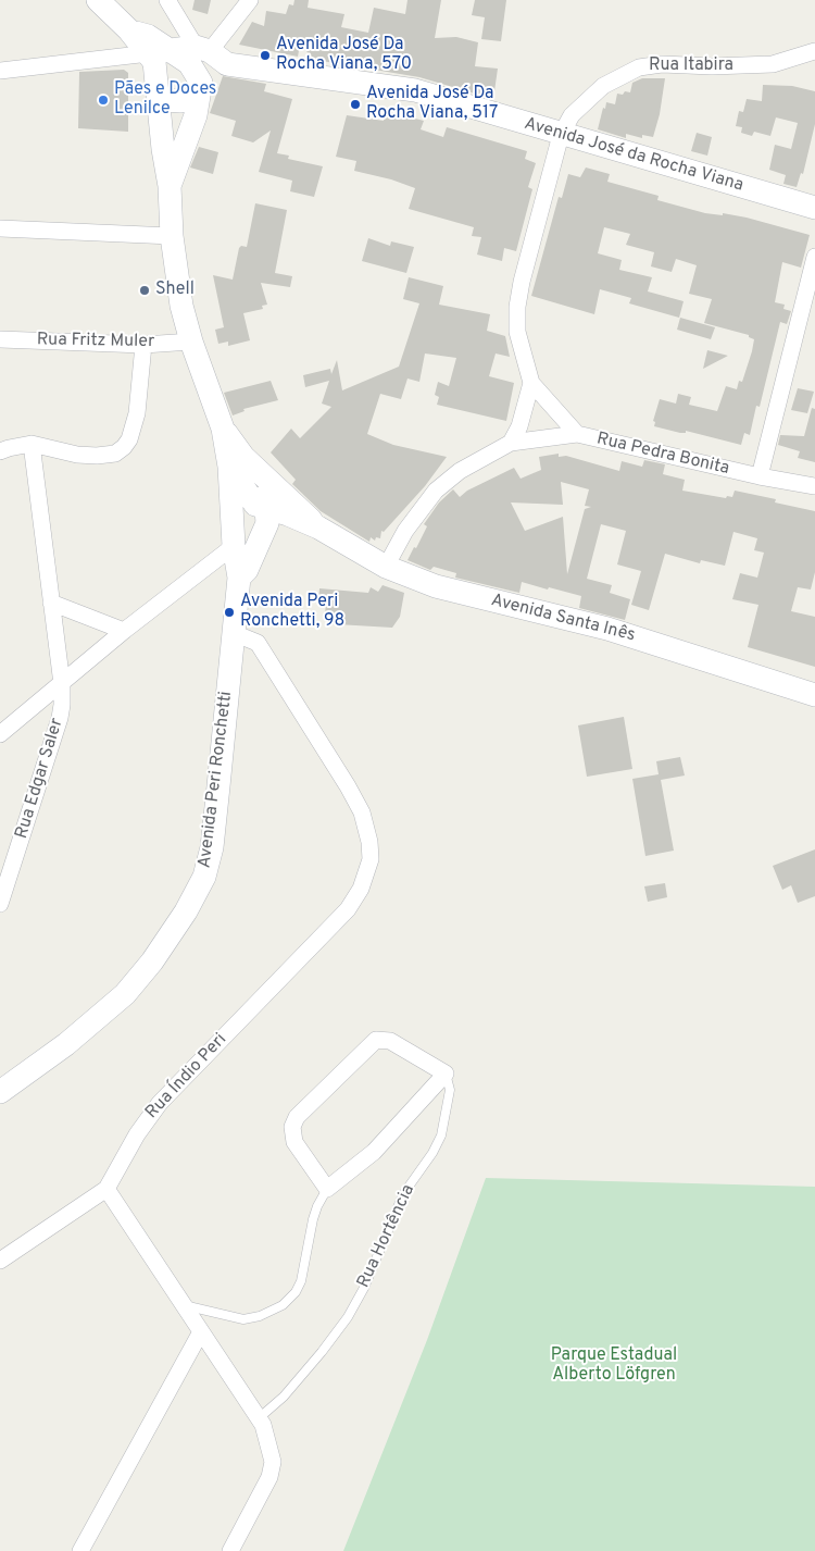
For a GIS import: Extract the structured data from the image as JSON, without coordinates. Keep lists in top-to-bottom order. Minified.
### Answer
{"streets":{"main road":["Avenida José da Rocha Viana","Avenida Santa Inês","Avenida Peri Ronchetti"],"street":["Rua Itabira","Rua Fritz Muler","Rua Pedra Bonita","Rua Edgar Saler","Rua Índio Peri"],"lane":["Rua Hortência"]},"crossings":[["Rua Itabira","Avenida José da Rocha Viana"],["Avenida Peri Ronchetti","Rua Índio Peri"]],"parks":["Parque Estadual Alberto Löfgren"],"places":["Avenida José Da Rocha Viana, 570","Pães e Doces Lenilce","Avenida José Da Rocha Viana, 517","Shell","Avenida Peri Ronchetti, 98"]}
